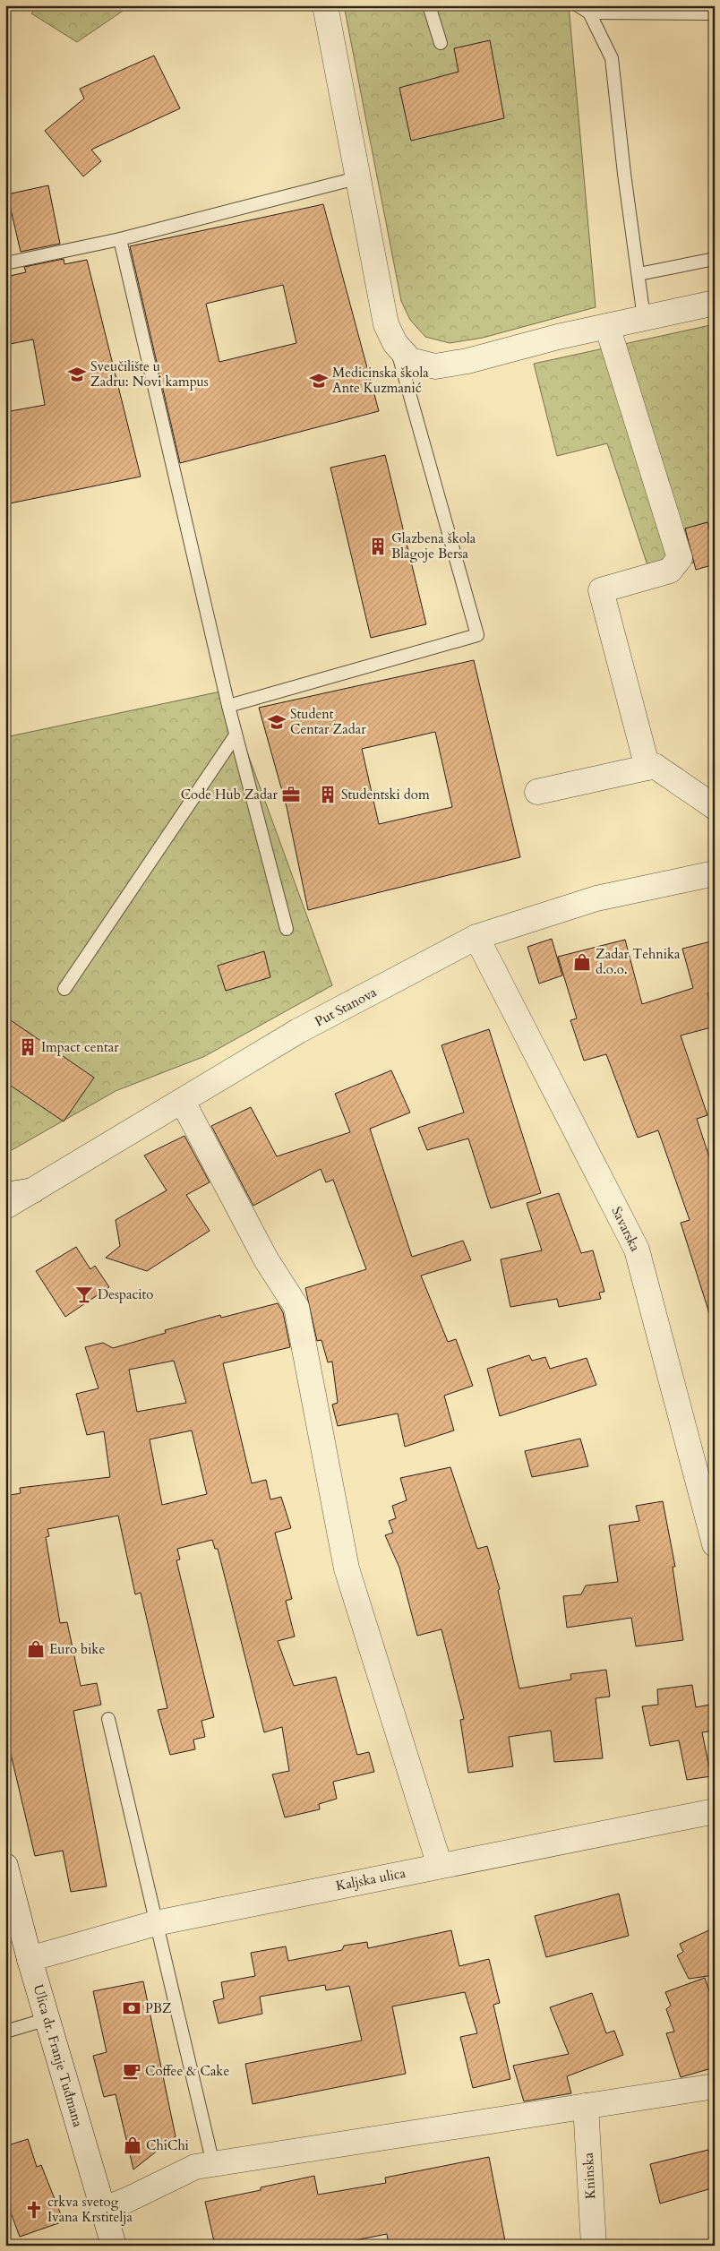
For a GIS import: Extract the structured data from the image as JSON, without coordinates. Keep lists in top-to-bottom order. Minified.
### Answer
{"streets":{"street":["Put Stanova","Savarska","Kaljska ulica","Ulica dr. Franje Tuđmana","Kninska"]},"crossings":[["Put Stanova","Savarska"],["Kaljska ulica","Ulica dr. Franje Tuđmana"]],"places":{"school or university":["Sveučilište u Zadru: Novi kampus","Medicinska škola Ante Kuzmanić","Student Centar Zadar"],"building":["Glazbena škola Blagoje Bersa","Studentski dom","Impact centar"],"office":["Code Hub Zadar"],"shop":["Zadar Tehnika d.o.o.","Euro bike","ChiChi"],"bar":["Despacito"],"bank":["PBZ"],"cafe":["Coffee & Cake"],"church":["crkva svetog Ivana Krstitelja"]}}
